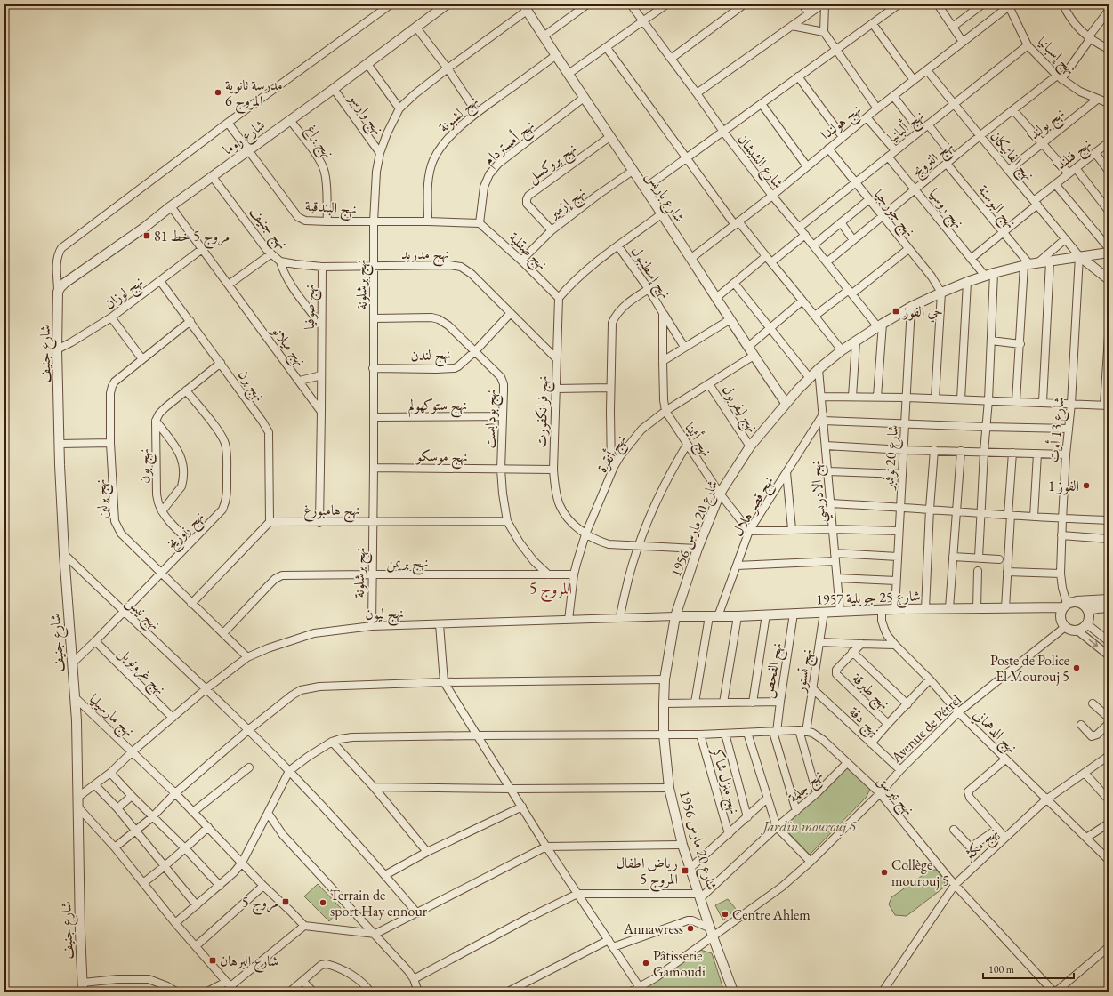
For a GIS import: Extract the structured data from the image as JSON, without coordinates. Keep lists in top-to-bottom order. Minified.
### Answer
{"streets":{"street":["نهج إسبانيا","نهج وارسو","نهج لشبونة","نهج هولندا","نهج بولندا","نهج ألبانيا","شارع روما","نهج براغ","نهج أمستردام","نهج فنلندا","نهج الفاتيكان","نهج النرويج","شارع الشيشان","نهج بروكسل","شارع باريس","نهج إزمير","نهج البوسنة","نهج البندقية","نهج روسيا","نهج جورجيا","نهج جنيف","نهج صقلية","نهج مدريد","نهج إسطنبول","نهج برشلونة","نهج لوزان","نهج صوفيا","نهج ميلانو","شارع جنيف","نهج لندن","نهج برن","نهج ستوكهولم","نهج ليفربول","نهج فرانكفورت","نهج بودابست","شارع 13 أوت","نهج أثينا","نهج أنقرة","نهج موسكو","شارع 20 نوفمبر","نهج بون","نهج الادريسي","نهج برلين","نهج قصر هلال","نهج هامبورغ","شارع 20 مارس 1956","نهج زوريخ","نهج بريمن","شارع 25 جويلية 1957","نهج نيس","نهج ليون","نهج غرونوبل","نهج الفحص","نهج تستور","نهج طبرقة","نهج مارسيليا","نهج دقة","Avenue de Pétrel","نهج الدهماني","نهج منزل شاكر","نهج جلمة","نهج تبرسق","نهج مكثر"]},"crossings":[["نهج إسبانيا","نهج هولندا"],["نهج إسبانيا","نهج بولندا"],["نهج إسبانيا","نهج ألبانيا"],["نهج إسبانيا","نهج النرويج"],["نهج وارسو","شارع روما"],["نهج وارسو","نهج برشلونة"],["نهج لشبونة","شارع باريس"],["نهج لشبونة","نهج البندقية"],["نهج هولندا","نهج الفاتيكان"],["نهج هولندا","شارع الشيشان"],["نهج هولندا","شارع باريس"],["نهج هولندا","نهج جورجيا"],["نهج بولندا","نهج الفاتيكان"],["نهج ألبانيا","نهج الفاتيكان"],["نهج ألبانيا","شارع الشيشان"],["نهج ألبانيا","نهج روسيا"],["نهج ألبانيا","نهج جورجيا"],["شارع روما","نهج براغ"],["شارع روما","نهج البندقية"],["شارع روما","نهج جنيف"],["شارع روما","نهج ميلانو"],["شارع روما","شارع جنيف"],["نهج براغ","نهج البندقية"],["نهج أمستردام","شارع باريس"],["نهج أمستردام","نهج البندقية"],["نهج أمستردام","نهج صقلية"],["نهج فنلندا","نهج الفاتيكان"],["نهج فنلندا","نهج البوسنة"],["نهج فنلندا","نهج روسيا"],["نهج الفاتيكان","نهج النرويج"],["نهج الفاتيكان","شارع 13 أوت"],["نهج الفاتيكان","شارع 20 مارس 1956"],["نهج النرويج","شارع الشيشان"],["نهج النرويج","نهج البوسنة"],["نهج النرويج","نهج روسيا"],["نهج النرويج","نهج جورجيا"],["شارع الشيشان","شارع 20 مارس 1956"],["نهج بروكسل","شارع باريس"],["نهج بروكسل","نهج إزمير"],["شارع باريس","نهج إزمير"],["شارع باريس","نهج برشلونة"],["شارع باريس","نهج أنقرة"],["شارع باريس","شارع 20 مارس 1956"],["نهج إزمير","نهج صقلية"],["نهج البوسنة","شارع 20 مارس 1956"],["نهج البندقية","نهج صقلية"],["نهج البندقية","نهج برشلونة"],["نهج روسيا","شارع 20 مارس 1956"],["نهج جورجيا","شارع 20 مارس 1956"],["نهج جنيف","نهج مدريد"],["نهج جنيف","نهج صوفيا"],["نهج صقلية","نهج فرانكفورت"],["نهج مدريد","نهج برشلونة"],["نهج مدريد","نهج صوفيا"],["نهج مدريد","نهج لندن"],["نهج مدريد","نهج فرانكفورت"],["نهج إسطنبول","نهج أثينا"],["نهج إسطنبول","نهج أنقرة"],["نهج برشلونة","نهج لندن"],["نهج برشلونة","نهج ستوكهولم"],["نهج برشلونة","نهج بودابست"],["نهج برشلونة","نهج موسكو"],["نهج برشلونة","نهج هامبورغ"],["نهج برشلونة","نهج بريمن"],["نهج برشلونة","نهج ليون"],["نهج لوزان","نهج ميلانو"],["نهج لوزان","شارع جنيف"],["نهج لوزان","نهج برن"],["نهج صوفيا","نهج ميلانو"],["شارع جنيف","نهج زوريخ"],["شارع جنيف","نهج نيس"],["شارع جنيف","نهج ليون"],["شارع جنيف","نهج مارسيليا"],["نهج لندن","نهج بودابست"],["نهج برن","نهج برلين"],["نهج برن","نهج هامبورغ"],["نهج ستوكهولم","نهج بودابست"],["نهج ليفربول","نهج أنقرة"],["نهج ليفربول","شارع 20 مارس 1956"],["نهج فرانكفورت","نهج أنقرة"],["نهج فرانكفورت","نهج موسكو"],["نهج فرانكفورت","شارع 20 مارس 1956"],["نهج بودابست","نهج موسكو"],["نهج بودابست","نهج هامبورغ"],["نهج بودابست","نهج بريمن"],["شارع 13 أوت","شارع 20 مارس 1956"],["شارع 13 أوت","شارع 25 جويلية 1957"],["شارع 13 أوت","Avenue de Pétrel"],["نهج أثينا","نهج أنقرة"],["نهج أثينا","نهج قصر هلال"],["نهج أثينا","شارع 20 مارس 1956"],["نهج أنقرة","نهج بريمن"],["نهج أنقرة","نهج ليون"],["شارع 20 نوفمبر","شارع 20 مارس 1956"],["شارع 20 نوفمبر","شارع 25 جويلية 1957"],["نهج بون","نهج زوريخ"],["نهج الادريسي","نهج قصر هلال"],["نهج الادريسي","شارع 20 مارس 1956"],["نهج الادريسي","شارع 25 جويلية 1957"],["نهج برلين","نهج زوريخ"],["نهج برلين","نهج بريمن"],["نهج برلين","نهج ليون"],["نهج قصر هلال","شارع 25 جويلية 1957"],["شارع 20 مارس 1956","شارع 25 جويلية 1957"],["شارع 20 مارس 1956","نهج ليون"],["شارع 20 مارس 1956","Avenue de Pétrel"],["شارع 20 مارس 1956","نهج جلمة"],["شارع 20 مارس 1956","نهج تبرسق"],["نهج زوريخ","نهج نيس"],["نهج زوريخ","نهج غرونوبل"],["شارع 25 جويلية 1957","نهج ليون"],["شارع 25 جويلية 1957","نهج الفحص"],["شارع 25 جويلية 1957","نهج تستور"],["شارع 25 جويلية 1957","Avenue de Pétrel"],["شارع 25 جويلية 1957","نهج الدهماني"],["نهج نيس","نهج ليون"],["نهج نيس","نهج تبرسق"],["نهج ليون","نهج غرونوبل"],["نهج ليون","نهج مارسيليا"],["نهج الفحص","نهج تبرسق"],["نهج تستور","نهج دقة"],["نهج تستور","نهج تبرسق"],["نهج دقة","Avenue de Pétrel"],["Avenue de Pétrel","نهج الدهماني"],["Avenue de Pétrel","نهج تبرسق"],["نهج الدهماني","نهج مكثر"],["نهج منزل شاكر","نهج تبرسق"],["نهج جلمة","نهج تبرسق"],["نهج تبرسق","نهج مكثر"]],"districts":["المروج 5"],"parks":["Jardin mourouj 5"],"places":{"other":["مدرسة ثانوية المروج 6","الفوز 1","Poste de Police El Mourouj 5","Collège mourouj 5","Terrain de sport Hay ennour","Centre Ahlem","Annawress","Pâtisserie Gamoudi"],"transit":["مروج 5 خط 81","حي الفوز","رياض اطفال المروج 5","مروج 5","شارع البرهان"]},"scale_bar":"100 m"}
